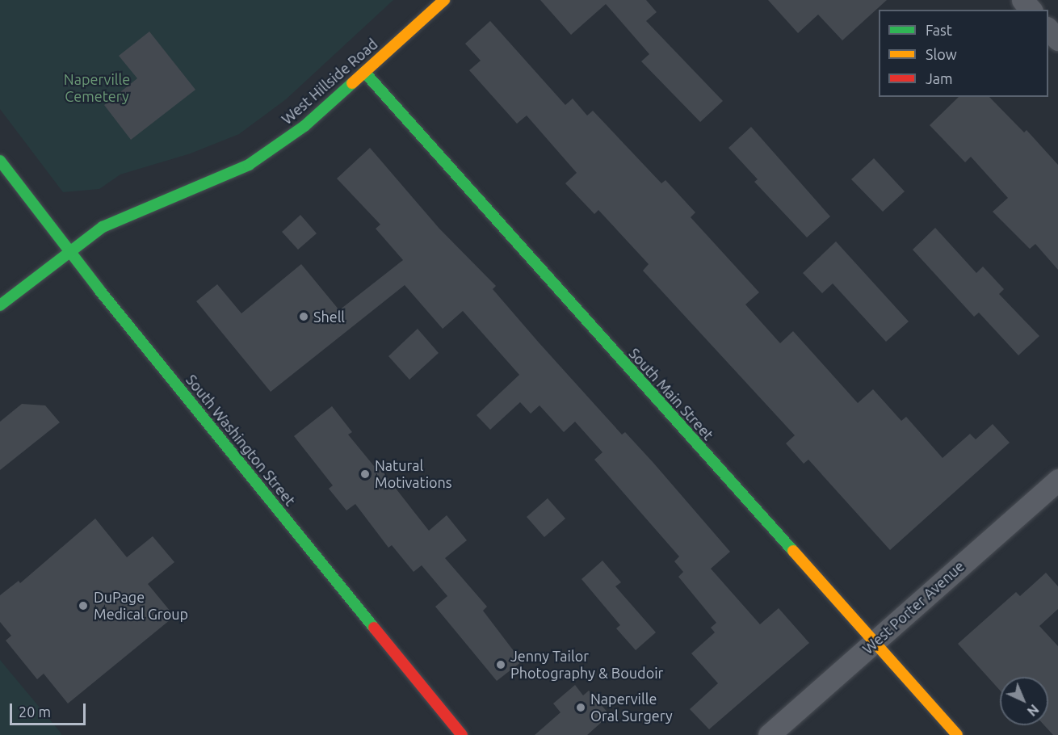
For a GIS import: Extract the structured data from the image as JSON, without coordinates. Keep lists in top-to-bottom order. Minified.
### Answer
{"streets":{"street":["West Hillside Road","South Main Street","South Washington Street","West Porter Avenue"]},"crossings":[["West Hillside Road","South Main Street"],["West Hillside Road","South Washington Street"],["South Main Street","West Porter Avenue"]],"parks":["Naperville Cemetery"],"places":["Shell","Natural Motivations","DuPage Medical Group","Jenny Tailor Photography & Boudoir","Naperville Oral Surgery"],"legend":["Fast","Slow","Jam"],"scale_bar":"20 m","north":"bottom right"}
